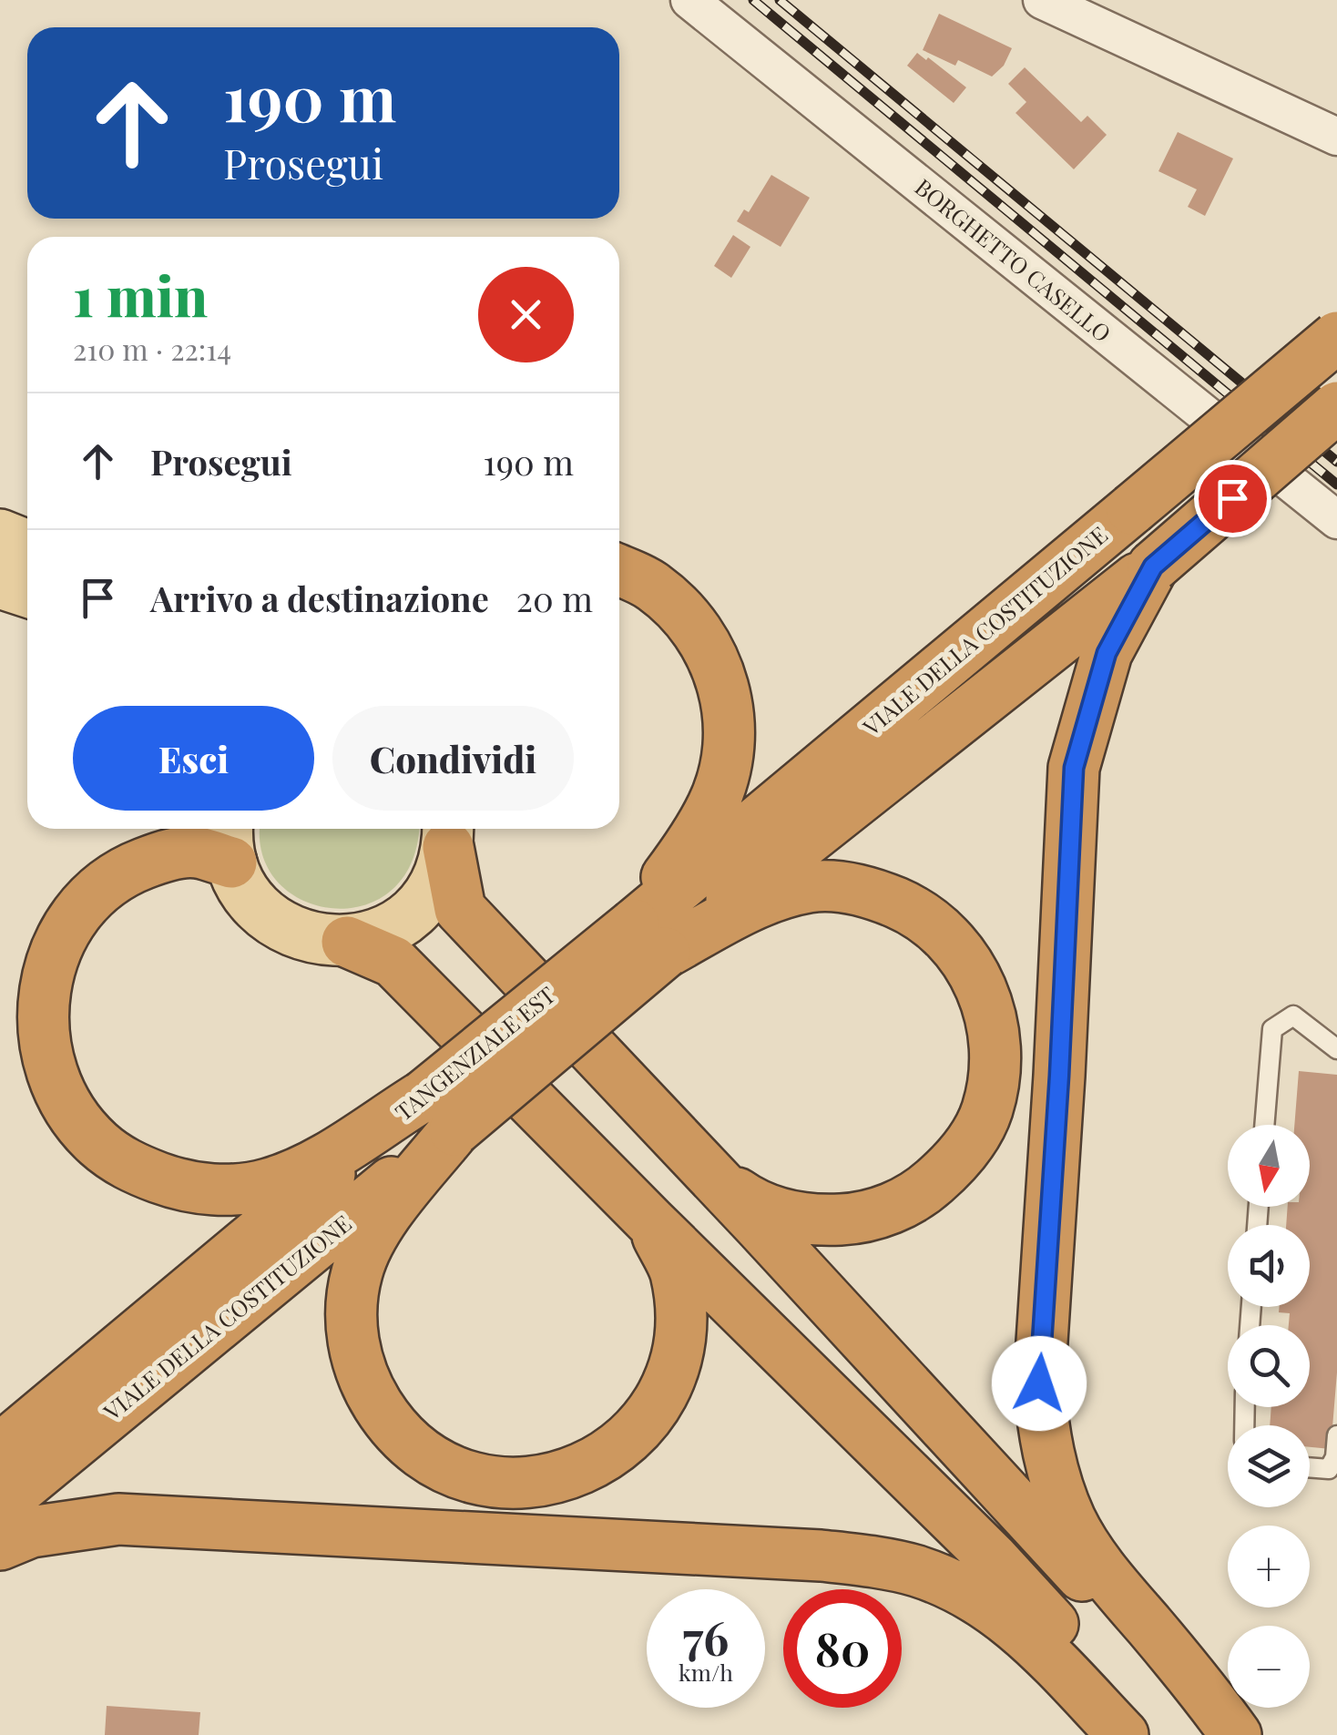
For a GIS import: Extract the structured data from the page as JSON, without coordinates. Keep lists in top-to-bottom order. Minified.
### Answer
{"streets":{"highway":["VIALE DELLA COSTITUZIONE","TANGENZIALE EST"],"street":["BORGHETTO CASELLO"]},"crossings":[["VIALE DELLA COSTITUZIONE","TANGENZIALE EST"]],"north":"bottom","page":{"turn":["190 m","Prosegui"],"heading":["1 min","210 m · 22:14"],"list":[{"name":"Prosegui","value":"190 m"},{"name":"Arrivo a destinazione","value":"20 m"}],"buttons":["Esci","Condividi"],"map_buttons":["+","−"],"speed":"76 km/h","limit":"80"}}
